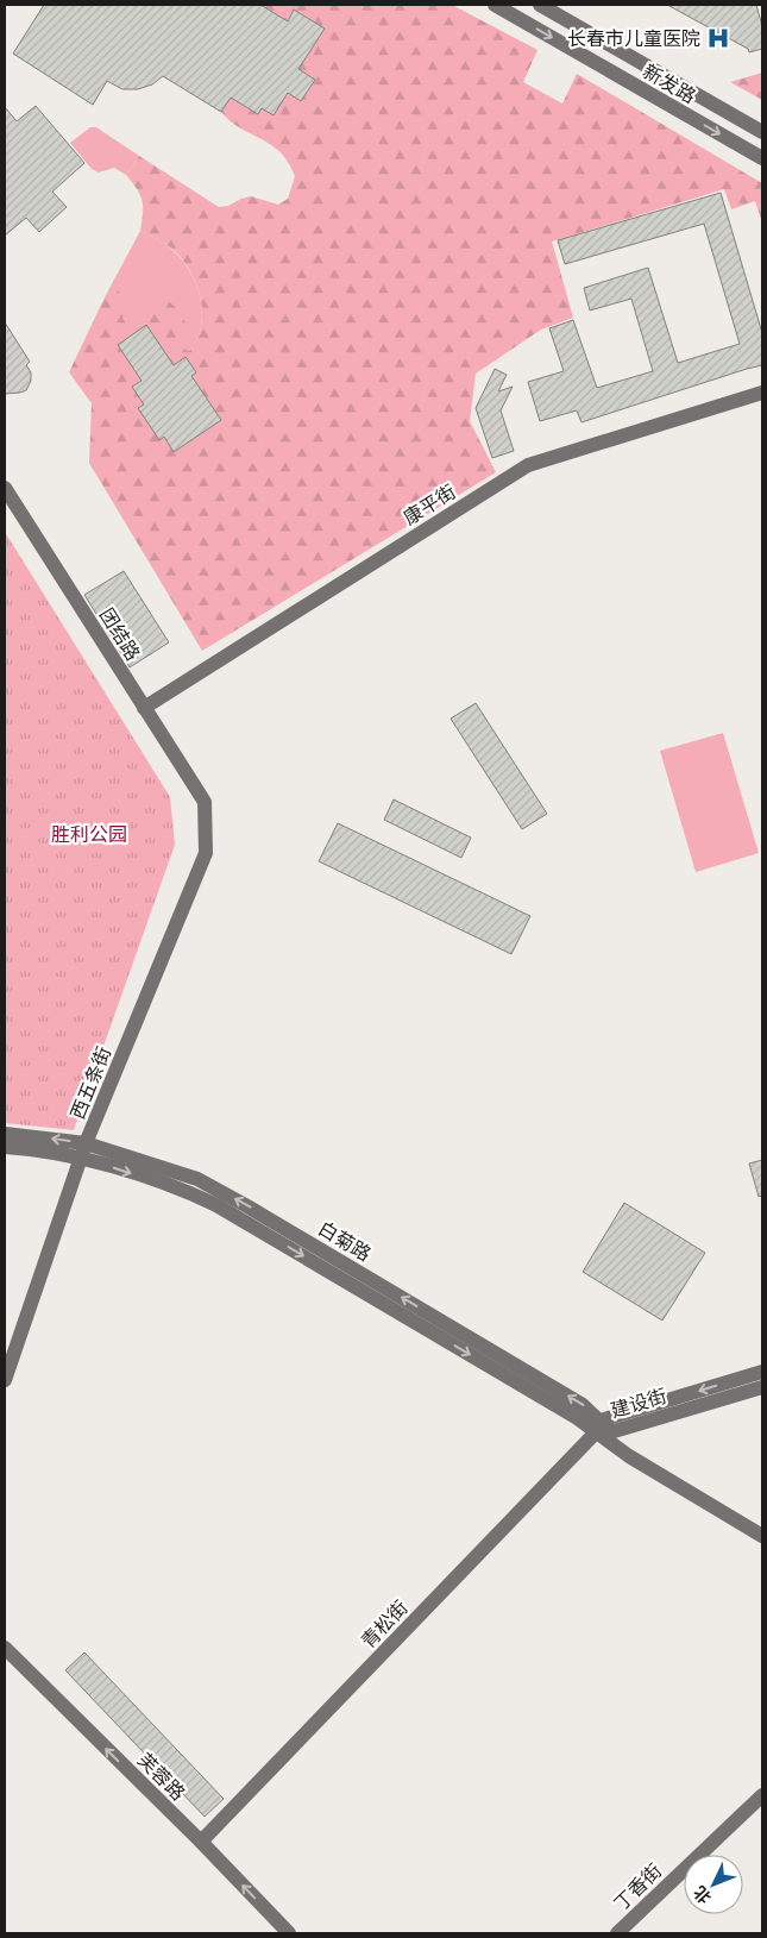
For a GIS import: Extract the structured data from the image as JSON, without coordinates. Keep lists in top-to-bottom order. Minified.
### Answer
{"streets":{"street":["新发路","康平街","团结路","西五条街","白菊路","建设街","青松街","芙蓉路","丁香街"]},"crossings":[["康平街","团结路"],["团结路","西五条街"],["西五条街","白菊路"],["白菊路","建设街"],["白菊路","青松街"],["建设街","青松街"],["青松街","芙蓉路"]],"one_way":["芙蓉路"],"parks":["胜利公园"],"places":{"hospital":["长春市儿童医院"]},"north":"bottom left"}
